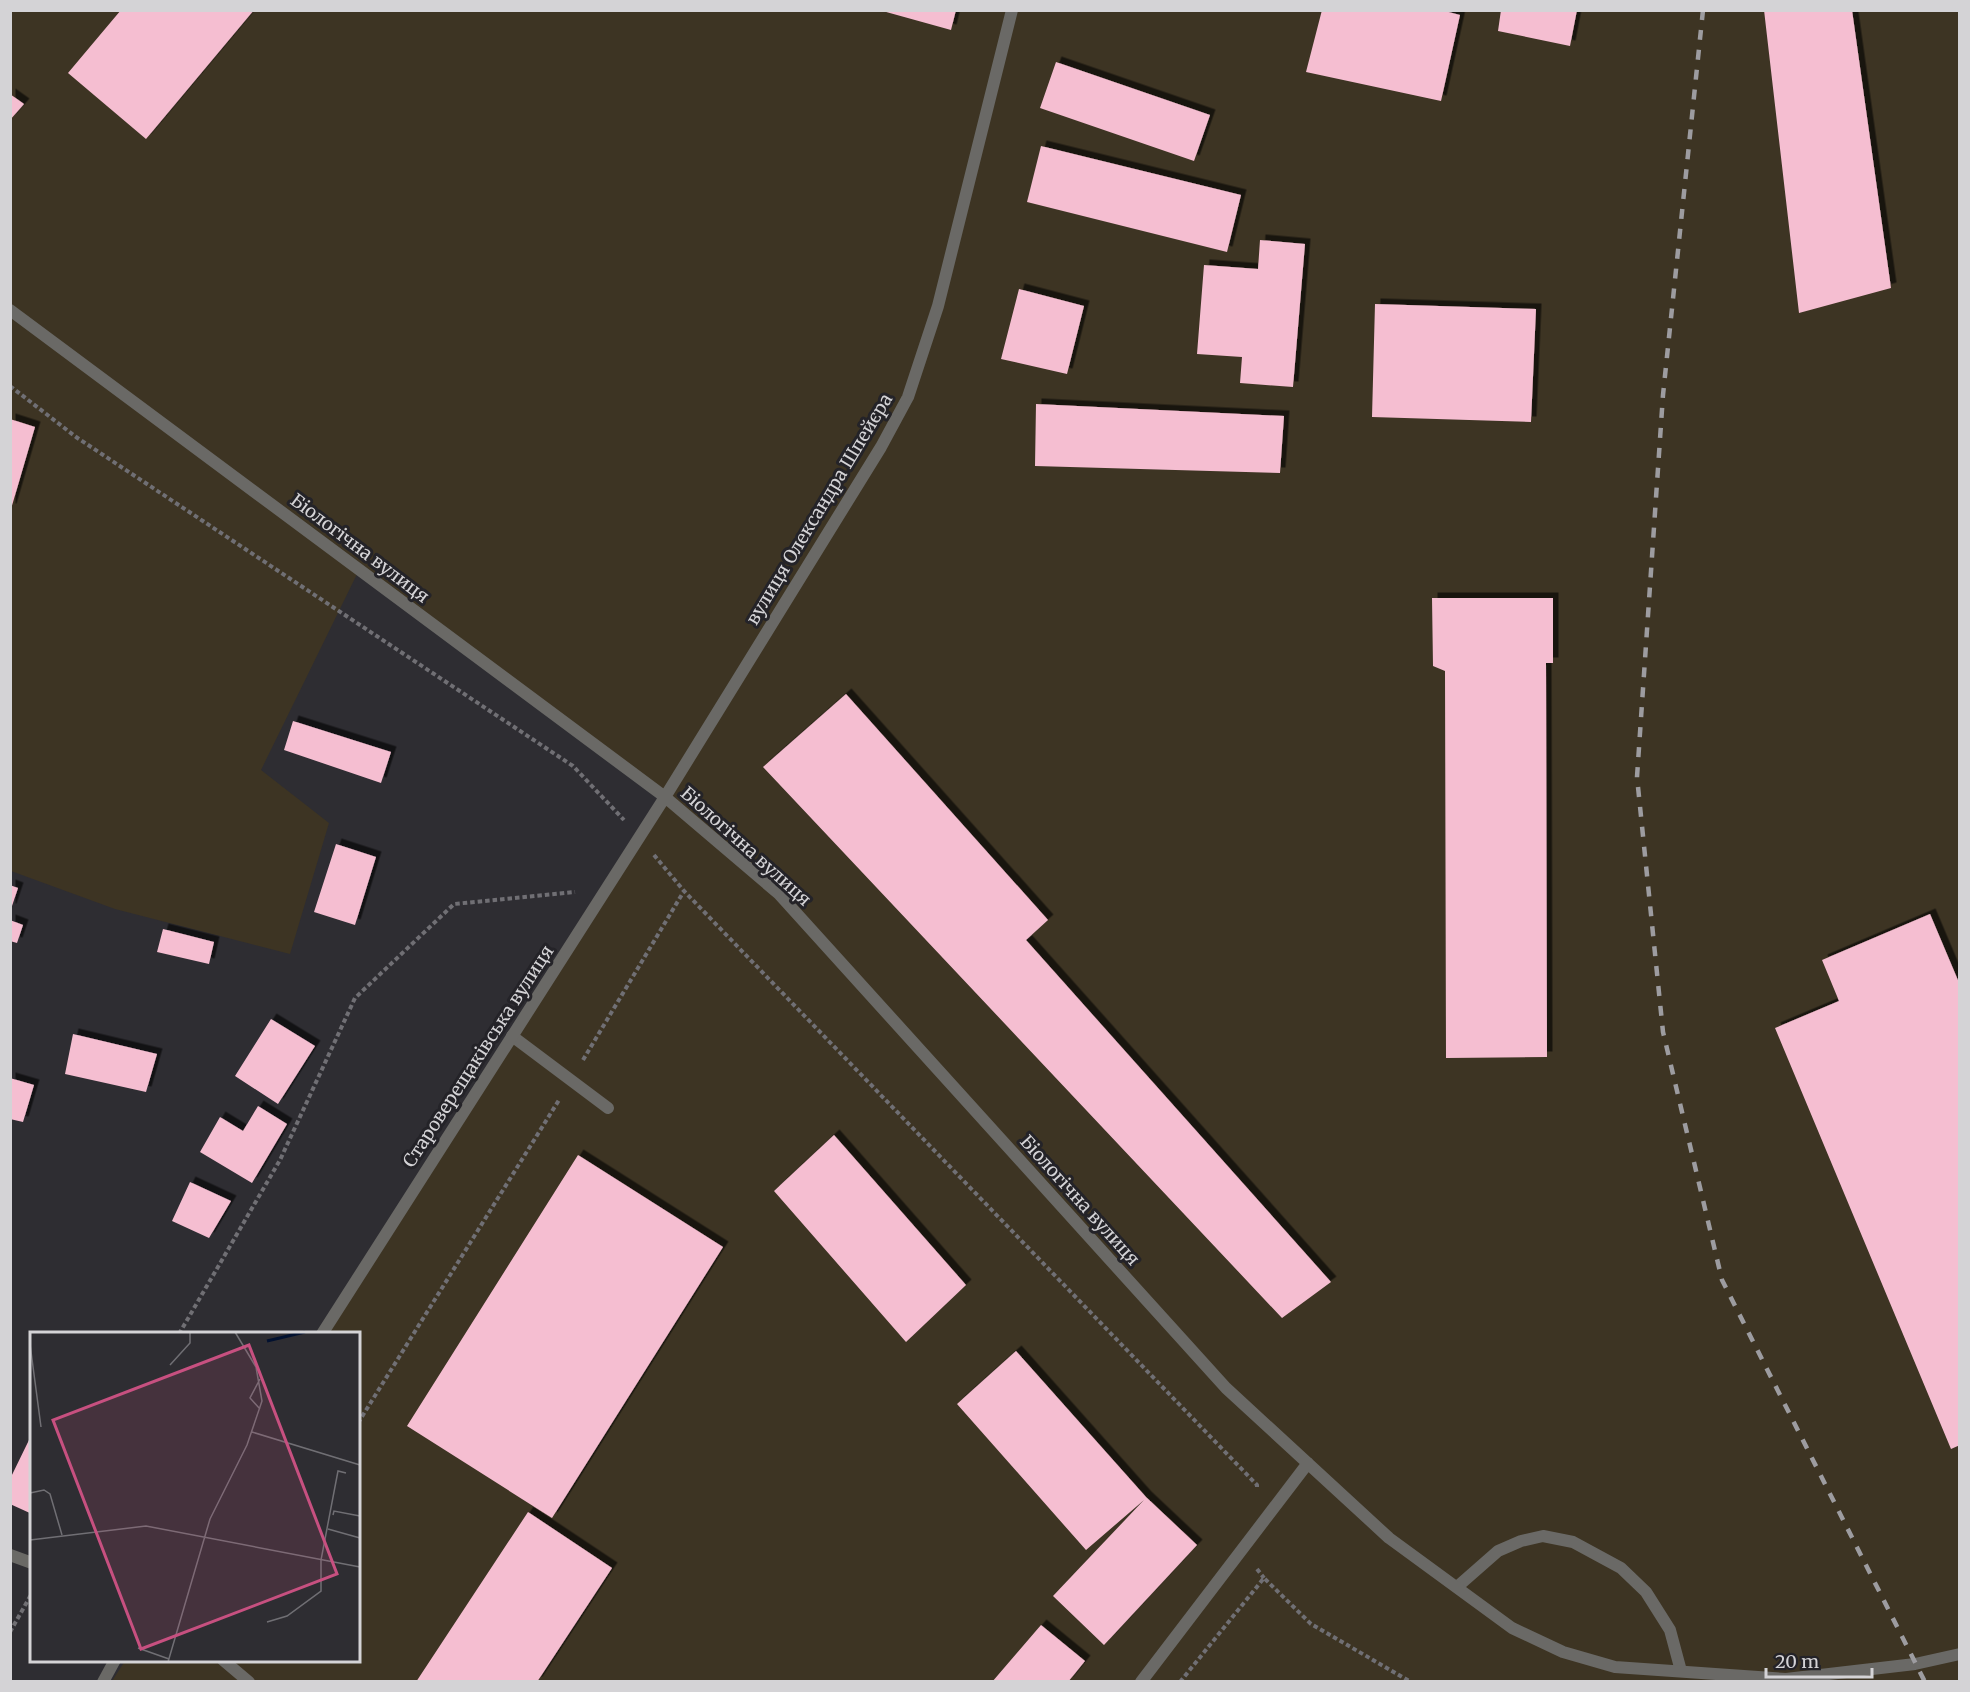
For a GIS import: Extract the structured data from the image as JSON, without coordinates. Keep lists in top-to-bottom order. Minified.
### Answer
{"streets":{"street":["вулиця Олександра Шпейєра","Біологічна вулиця","Староверещаківська вулиця"]},"crossings":[["вулиця Олександра Шпейєра","Біологічна вулиця"],["вулиця Олександра Шпейєра","Староверещаківська вулиця"],["Біологічна вулиця","Староверещаківська вулиця"]],"scale_bar":"20 m"}
